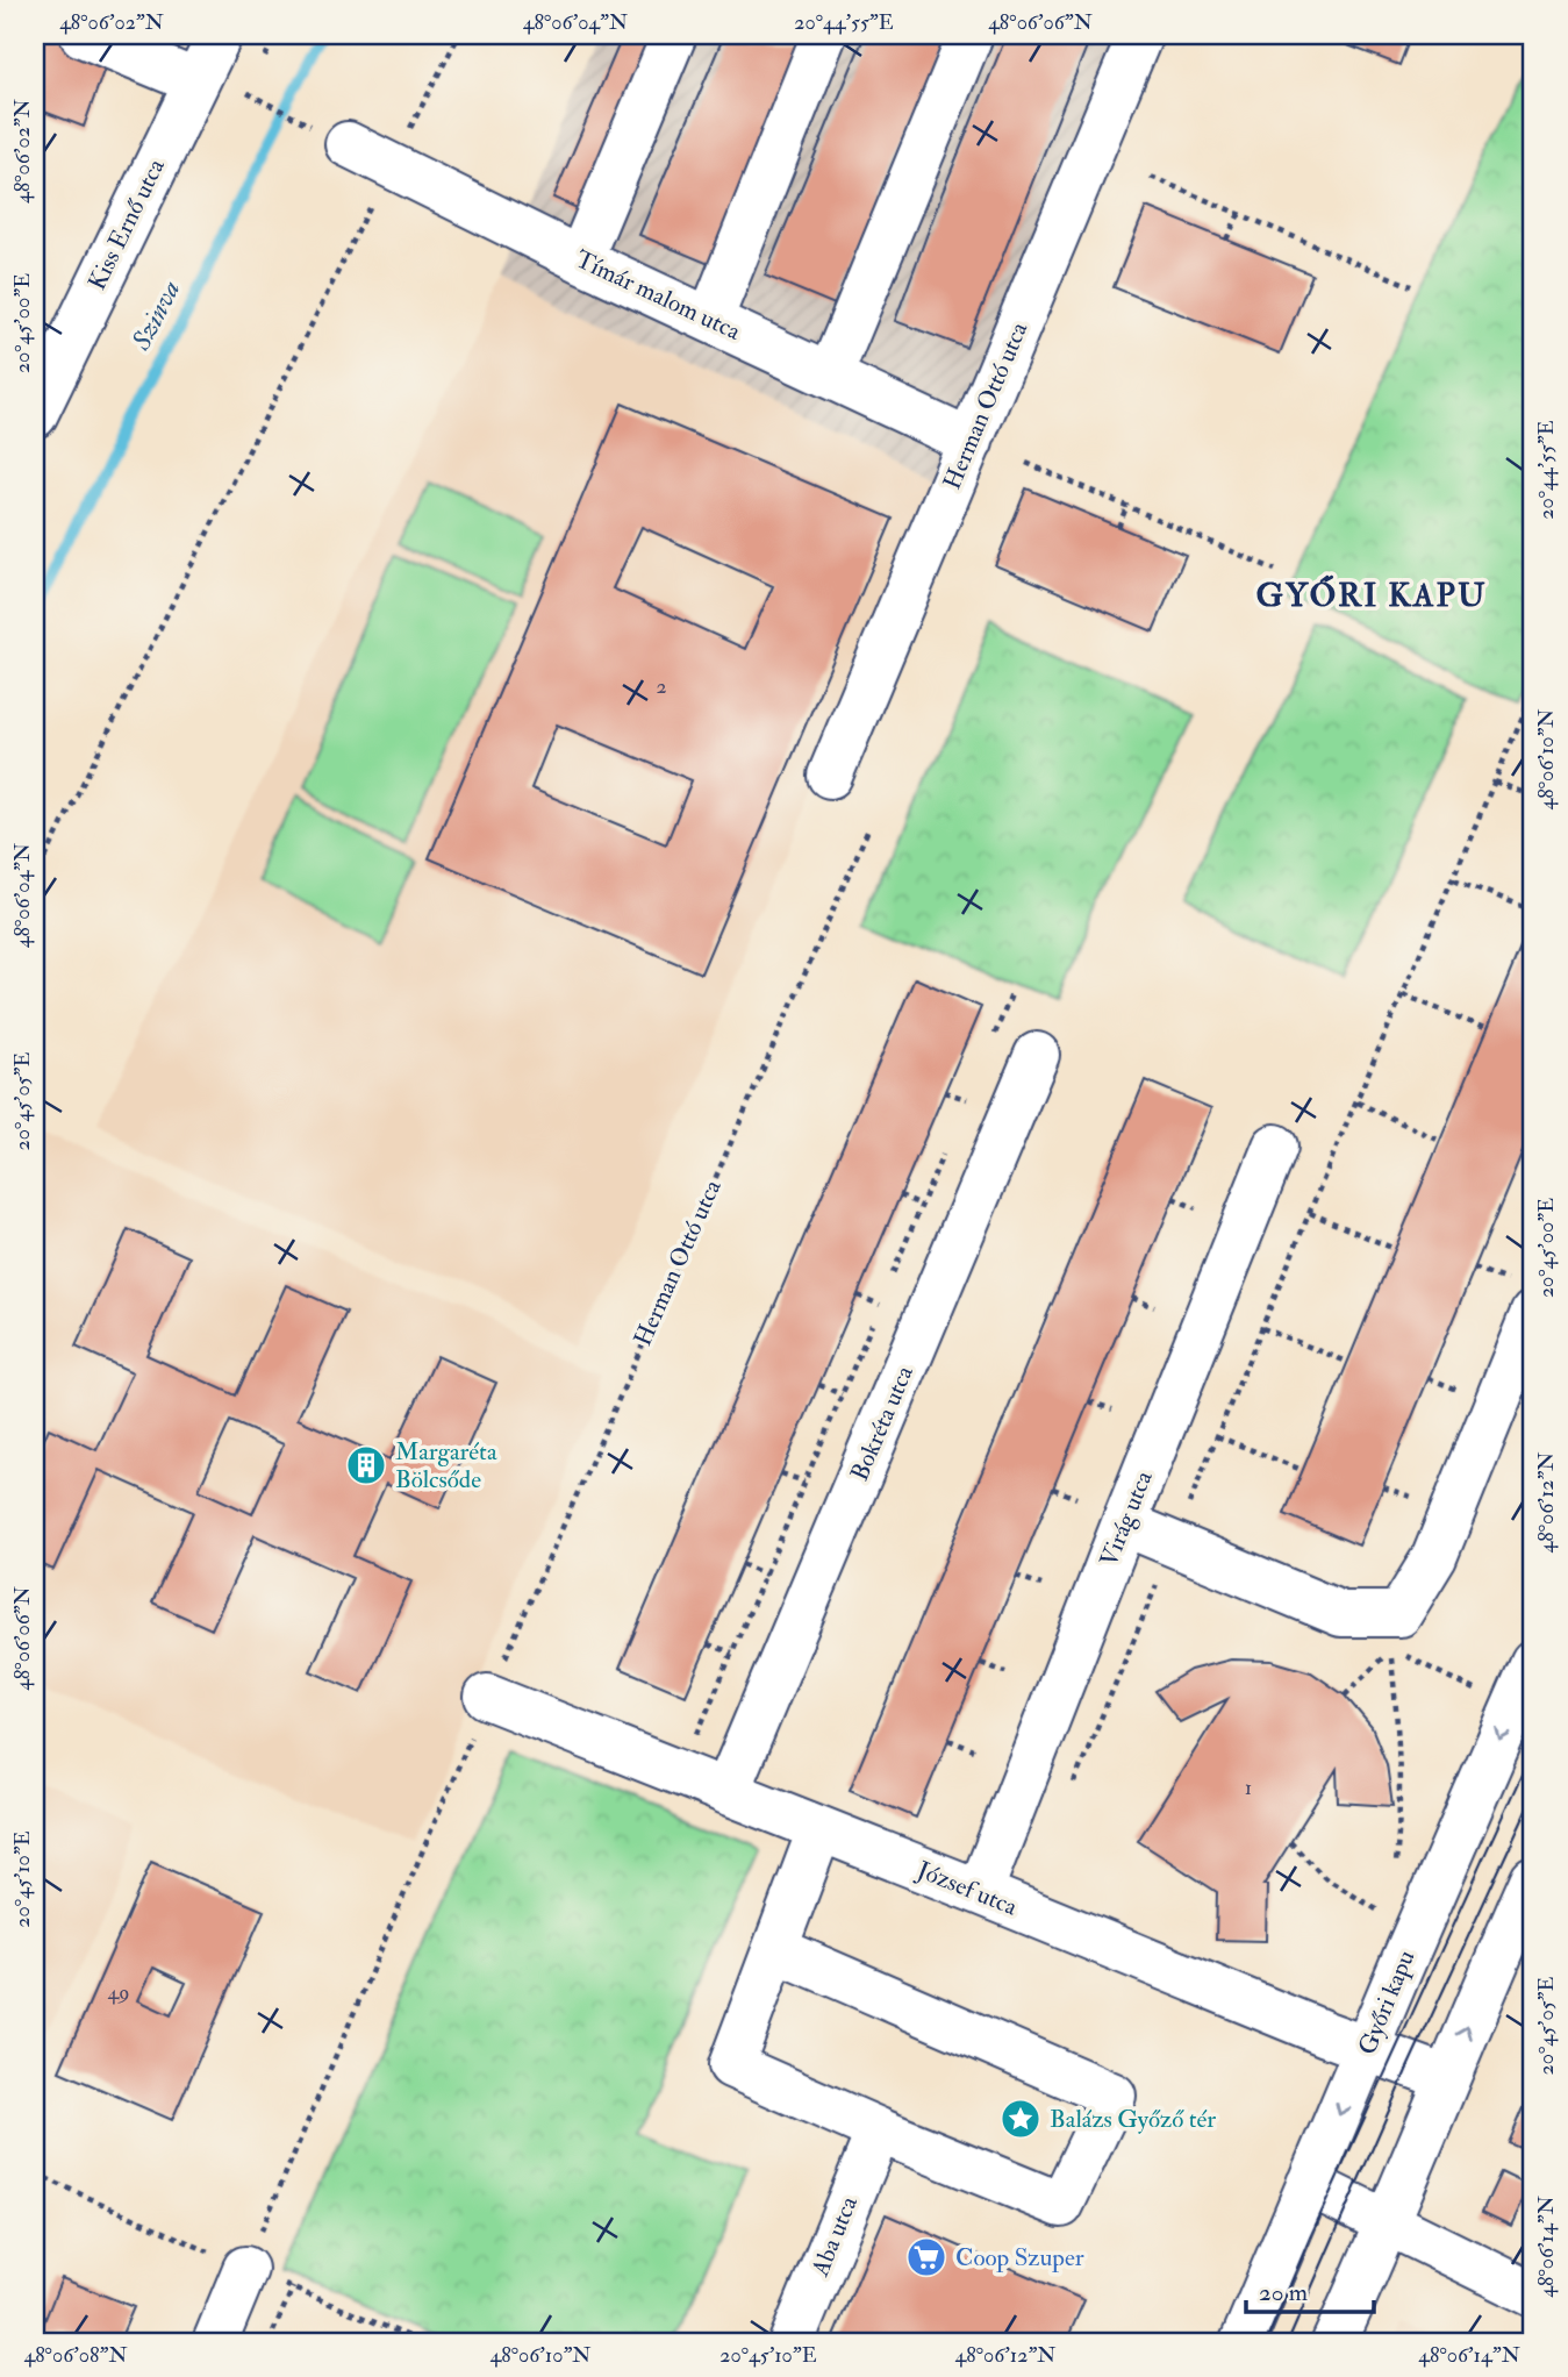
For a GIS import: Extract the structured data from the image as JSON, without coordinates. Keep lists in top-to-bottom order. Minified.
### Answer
{"streets":{"street":["Kiss Ernő utca","Tímár malom utca","Herman Ottó utca","Bokréta utca","Virág utca","József utca","Győri kapu","Aba utca"]},"crossings":[["Tímár malom utca","Herman Ottó utca"],["Herman Ottó utca","József utca"],["Bokréta utca","József utca"],["Virág utca","József utca"],["József utca","Győri kapu"]],"districts":["GYŐRI KAPU"],"water":["Szinva"],"places":{"building":["Margaréta Bölcsőde"],"place":["Balázs Győző tér"],"supermarket":["Coop Szuper"]},"house_numbers":["2","1","49"],"scale_bar":"20 m","coordinates":["48°06'02\"N","48°06'04\"N","20°44'55\"E","48°06'06\"N","20°45'00\"E","48°06'10\"N","20°45'05\"E","48°06'12\"N","20°45'10\"E","48°06'14\"N","48°06'08\"N"]}
